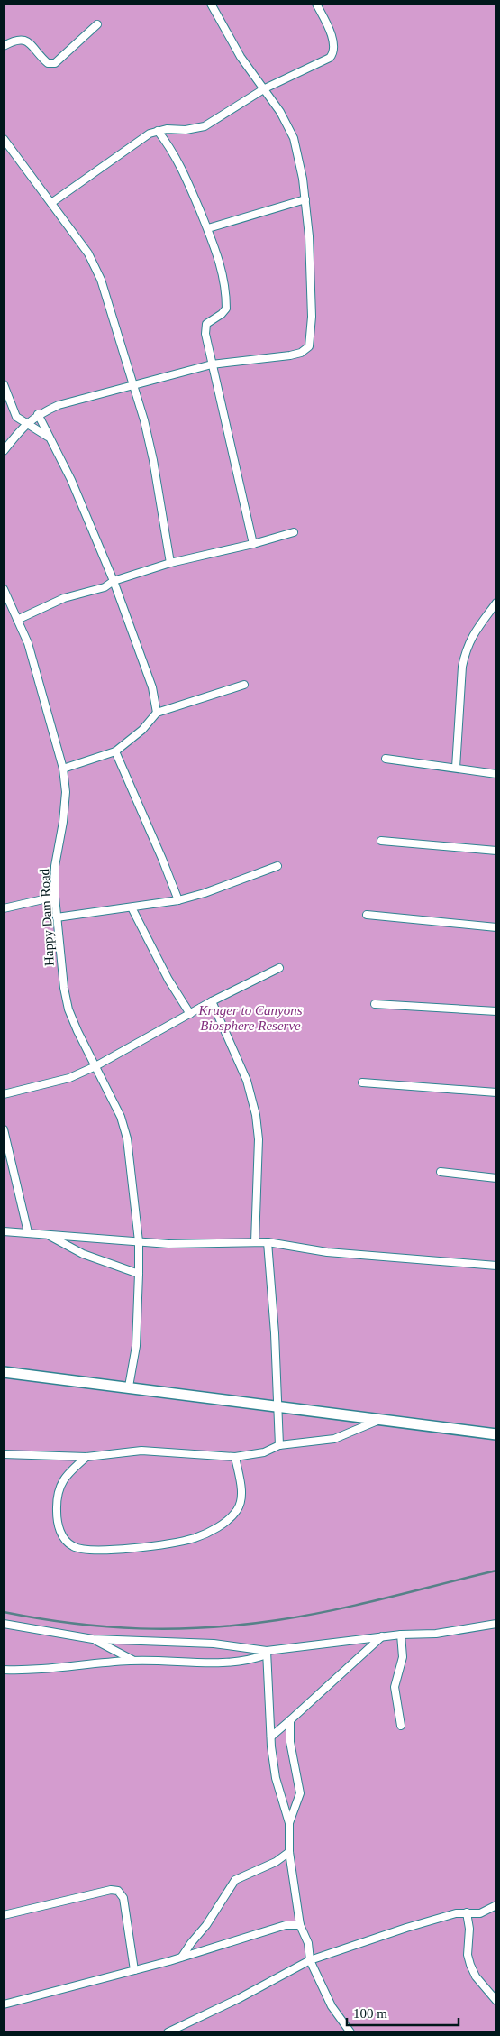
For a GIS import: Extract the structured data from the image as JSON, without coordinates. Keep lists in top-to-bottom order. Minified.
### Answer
{"streets":{"street":["Happy Dam Road"]},"parks":["Kruger to Canyons Biosphere Reserve"],"scale_bar":"100 m"}
